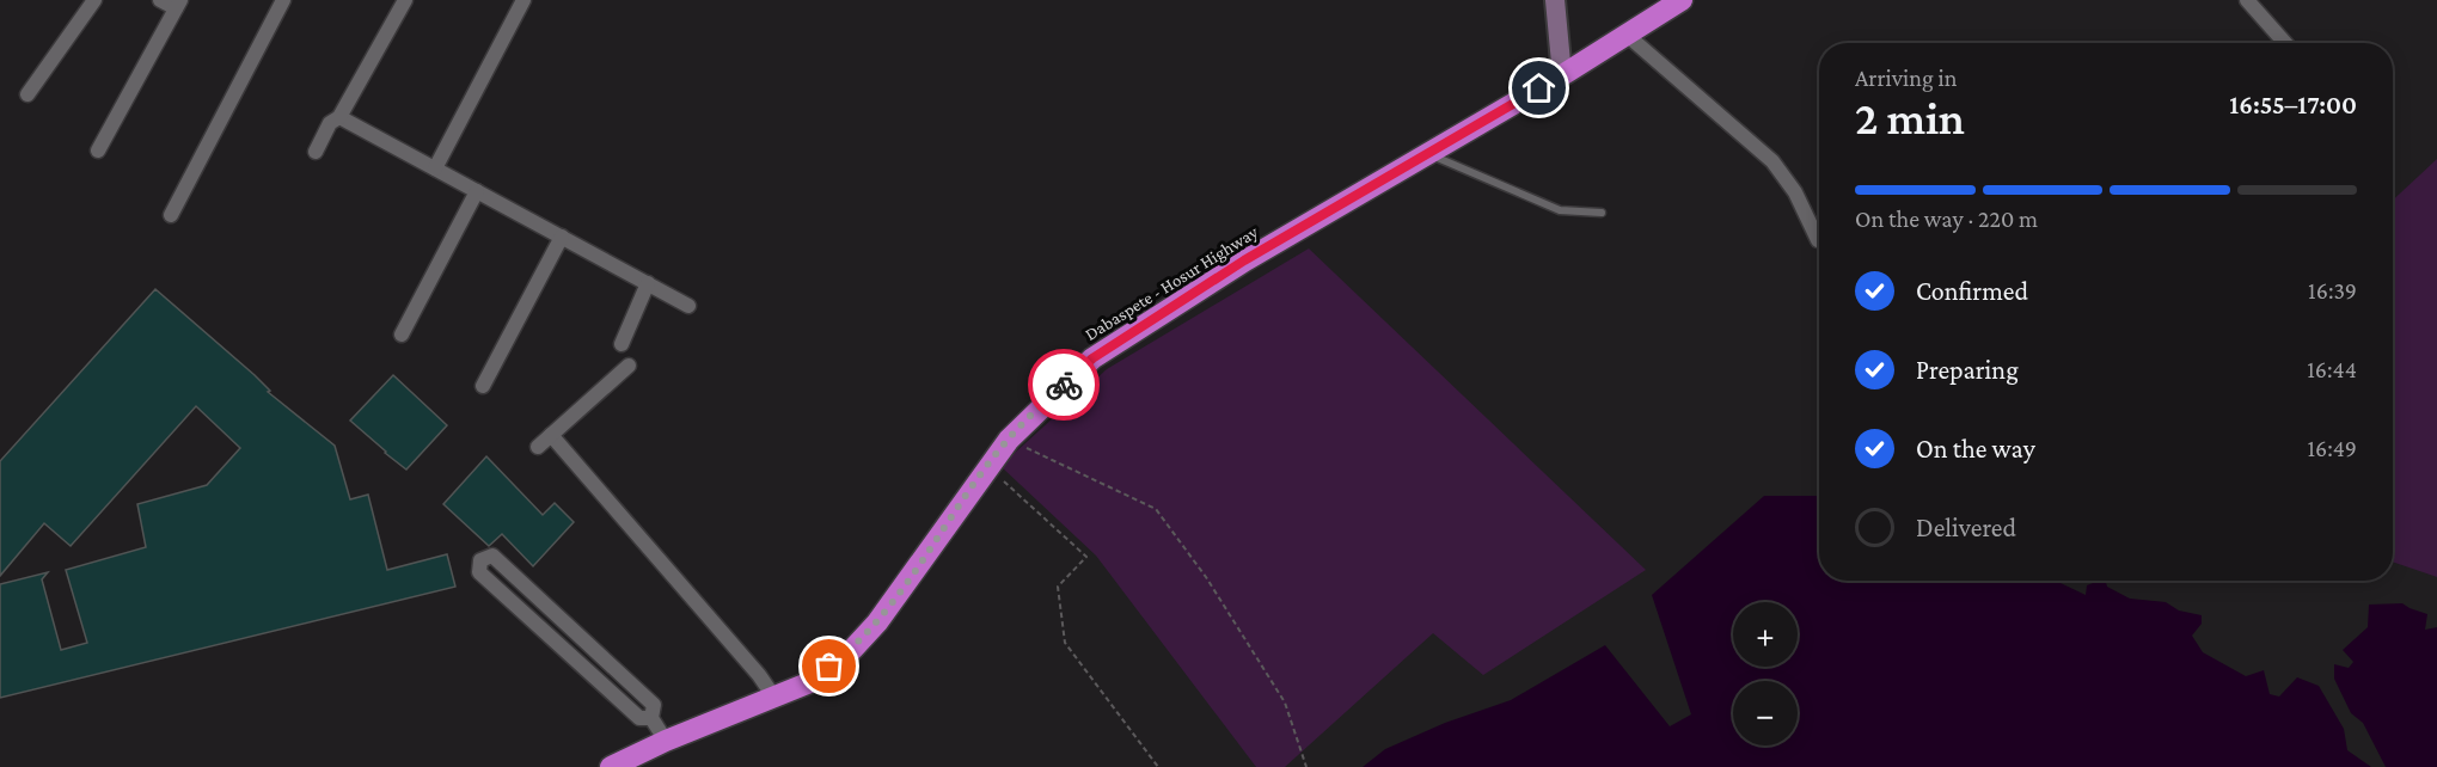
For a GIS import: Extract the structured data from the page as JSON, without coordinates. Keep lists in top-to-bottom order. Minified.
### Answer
{"streets":{"highway":["Dabaspete - Hosur Highway"]},"page":{"heading":["2 min","Arriving in","16:55–17:00"],"bar":"On the way · 220 m","list":[["Confirmed","16:39"],["Preparing","16:44"],["On the way","16:49"],"Delivered"],"map_buttons":["+","−"]}}
